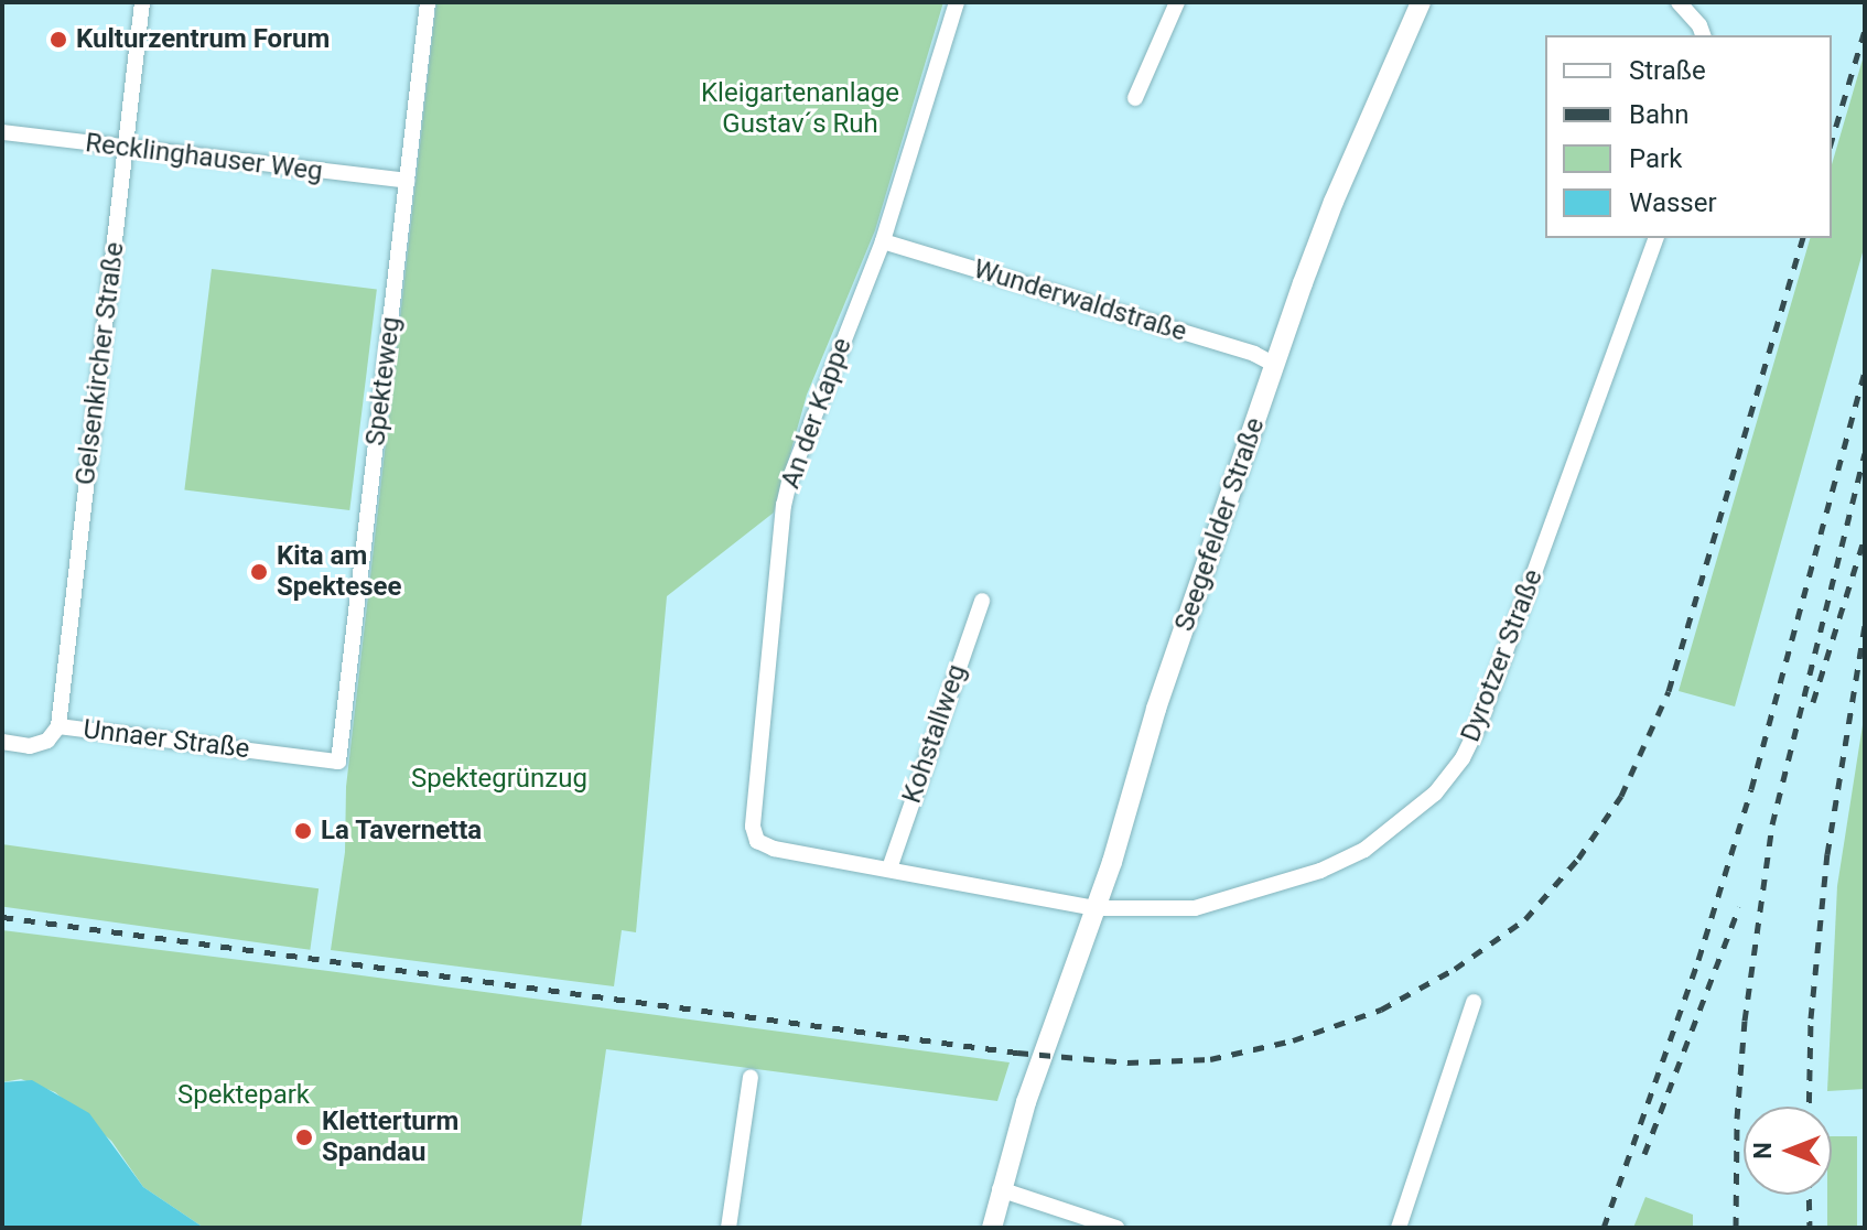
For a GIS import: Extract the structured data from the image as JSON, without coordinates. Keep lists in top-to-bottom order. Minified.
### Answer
{"streets":{"street":["Recklinghauser Weg","Wunderwaldstraße","Gelsenkircher Straße","Spekteweg","An der Kappe","Seegefelder Straße","Dyrotzer Straße","Kohstallweg","Unnaer Straße"]},"crossings":[["Recklinghauser Weg","Gelsenkircher Straße"],["Recklinghauser Weg","Spekteweg"],["Wunderwaldstraße","An der Kappe"],["Wunderwaldstraße","Seegefelder Straße"],["Gelsenkircher Straße","Unnaer Straße"],["Spekteweg","Unnaer Straße"],["An der Kappe","Dyrotzer Straße"],["Seegefelder Straße","Dyrotzer Straße"],["Dyrotzer Straße","Kohstallweg"]],"parks":["Kleigartenanlage Gustav´s Ruh","Spektegrünzug","Spektepark"],"places":["Kulturzentrum Forum","Kita am Spektesee","La Tavernetta","Kletterturm Spandau"],"legend":["Straße","Bahn","Park","Wasser"],"north":"left"}
